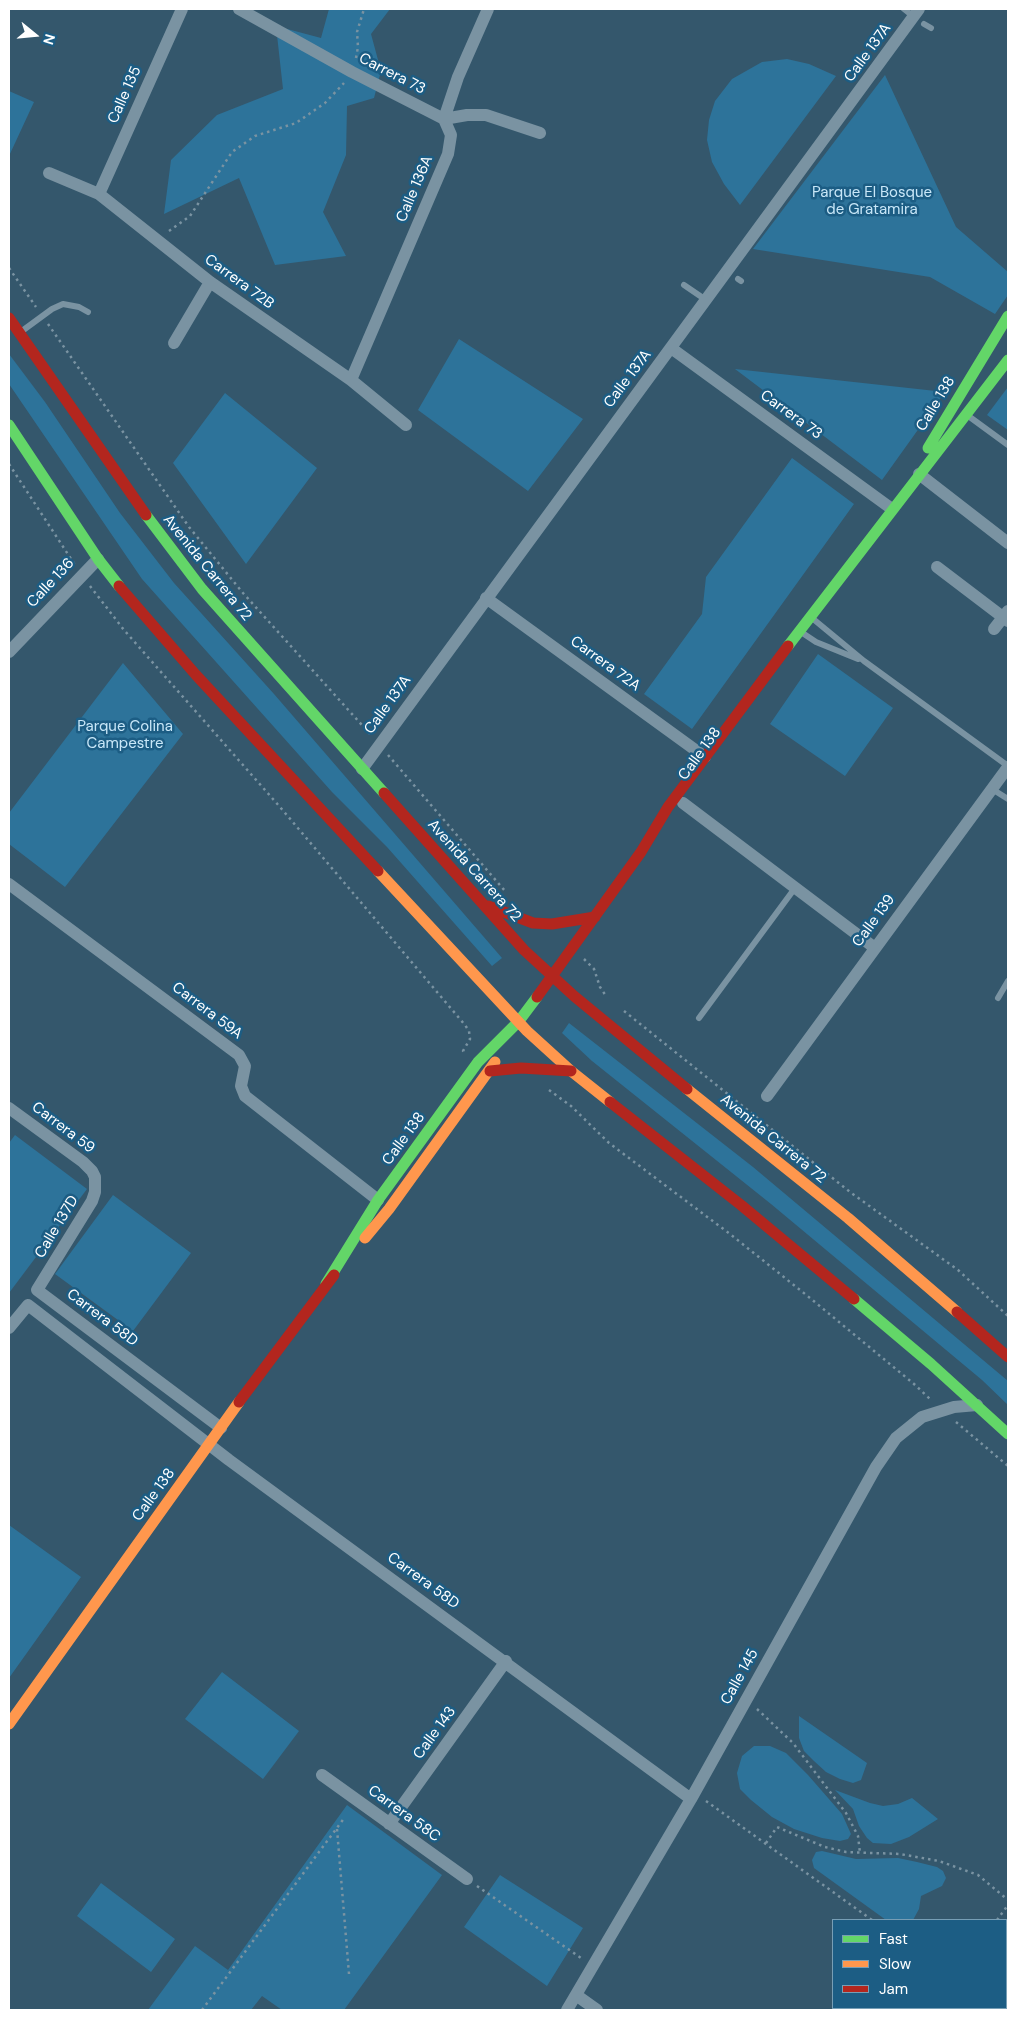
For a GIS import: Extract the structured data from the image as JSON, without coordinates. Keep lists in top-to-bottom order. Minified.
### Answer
{"streets":{"main road":["Calle 138","Avenida Carrera 72"],"street":["Calle 137A","Carrera 73","Calle 135","Calle 136A","Carrera 72B","Calle 136","Carrera 72A","Calle 139","Carrera 59A","Carrera 59","Calle 137D","Carrera 58D","Calle 145","Calle 143","Carrera 58C"]},"crossings":[["Calle 137A","Carrera 73"],["Calle 137A","Avenida Carrera 72"],["Calle 137A","Carrera 72A"],["Carrera 73","Calle 136A"],["Carrera 73","Calle 138"],["Calle 135","Carrera 72B"],["Calle 136A","Carrera 72B"],["Calle 138","Avenida Carrera 72"],["Calle 138","Carrera 72A"],["Calle 138","Carrera 59A"],["Calle 138","Carrera 58D"],["Carrera 59","Calle 137D"],["Calle 137D","Carrera 58D"],["Carrera 58D","Calle 145"],["Carrera 58D","Calle 143"],["Calle 143","Carrera 58C"]],"parks":["Parque El Bosque de Gratamira","Parque Colina Campestre"],"legend":["Fast","Slow","Jam"],"north":"right"}
